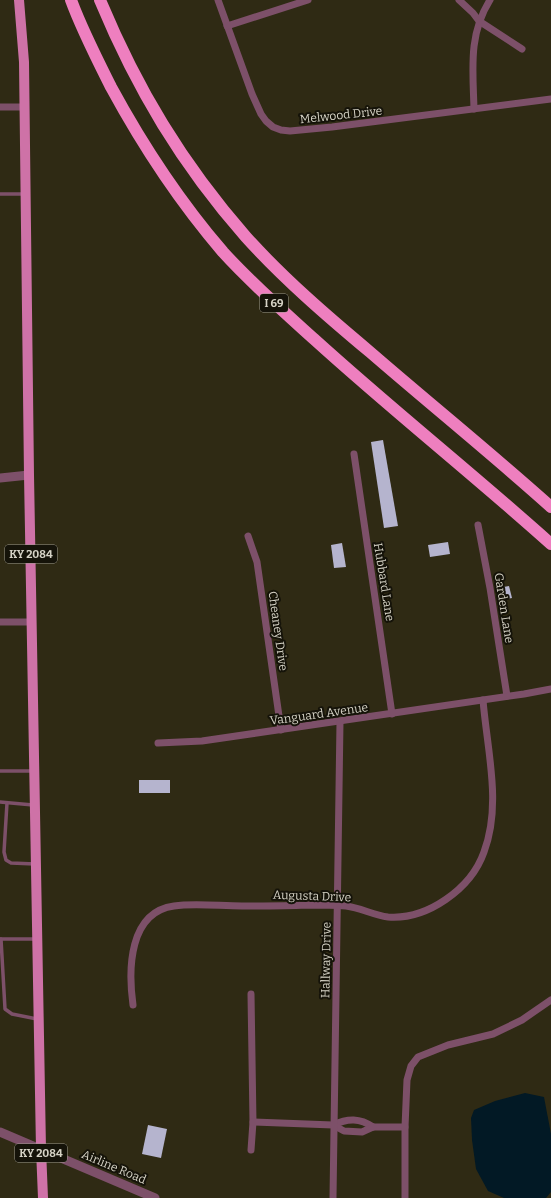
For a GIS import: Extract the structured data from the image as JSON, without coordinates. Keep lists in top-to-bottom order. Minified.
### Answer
{"streets":{"highway":["I 69"],"main road":["KY 2084"],"street":["Melwood Drive","Hubbard Lane","Garden Lane","Cheaney Drive","Vanguard Avenue","Augusta Drive","Hallway Drive","Airline Road"]},"crossings":[["KY 2084","Airline Road"],["Hubbard Lane","Vanguard Avenue"],["Garden Lane","Vanguard Avenue"],["Cheaney Drive","Vanguard Avenue"],["Vanguard Avenue","Augusta Drive"],["Vanguard Avenue","Hallway Drive"],["Augusta Drive","Hallway Drive"]]}
